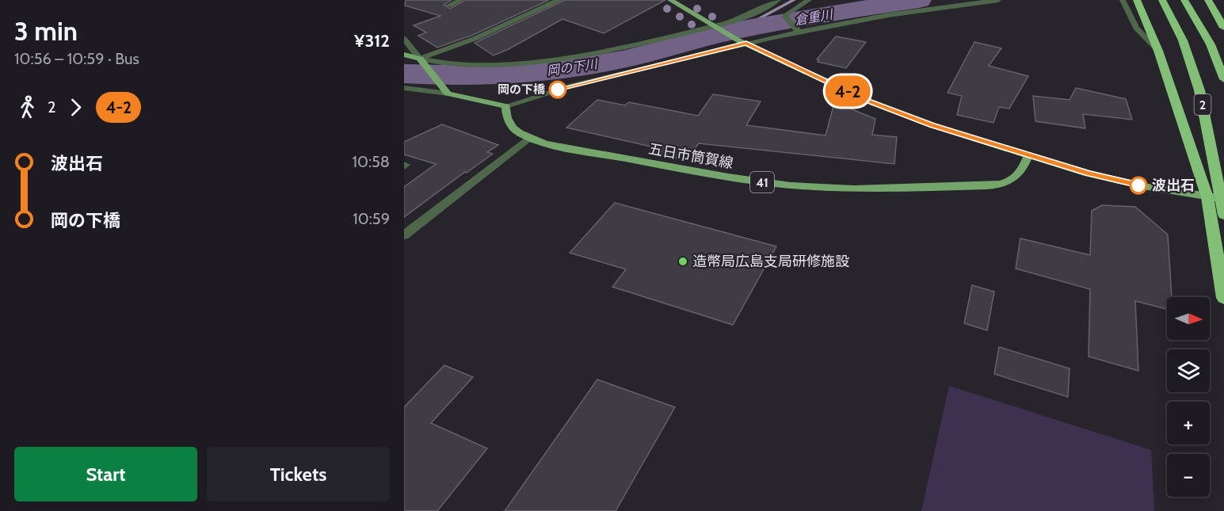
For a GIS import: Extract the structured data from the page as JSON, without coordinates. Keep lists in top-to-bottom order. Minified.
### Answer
{"streets":{"highway":["2"],"main road":["五日市筒賀線","41"]},"water":["倉重川","岡の下川"],"places":["岡の下橋","波出石","造幣局広島支局研修施設"],"lines":["bus line 4-2"],"north":"right","page":{"heading":["3 min","10:56 – 10:59 · Bus","¥312"],"on_map":"4-2","legs":["2","4-2"],"list":[{"name":"波出石","value":"10:58"},{"name":"岡の下橋","value":"10:59"}],"map_buttons":["+","−"],"buttons":["Start","Tickets"]}}
